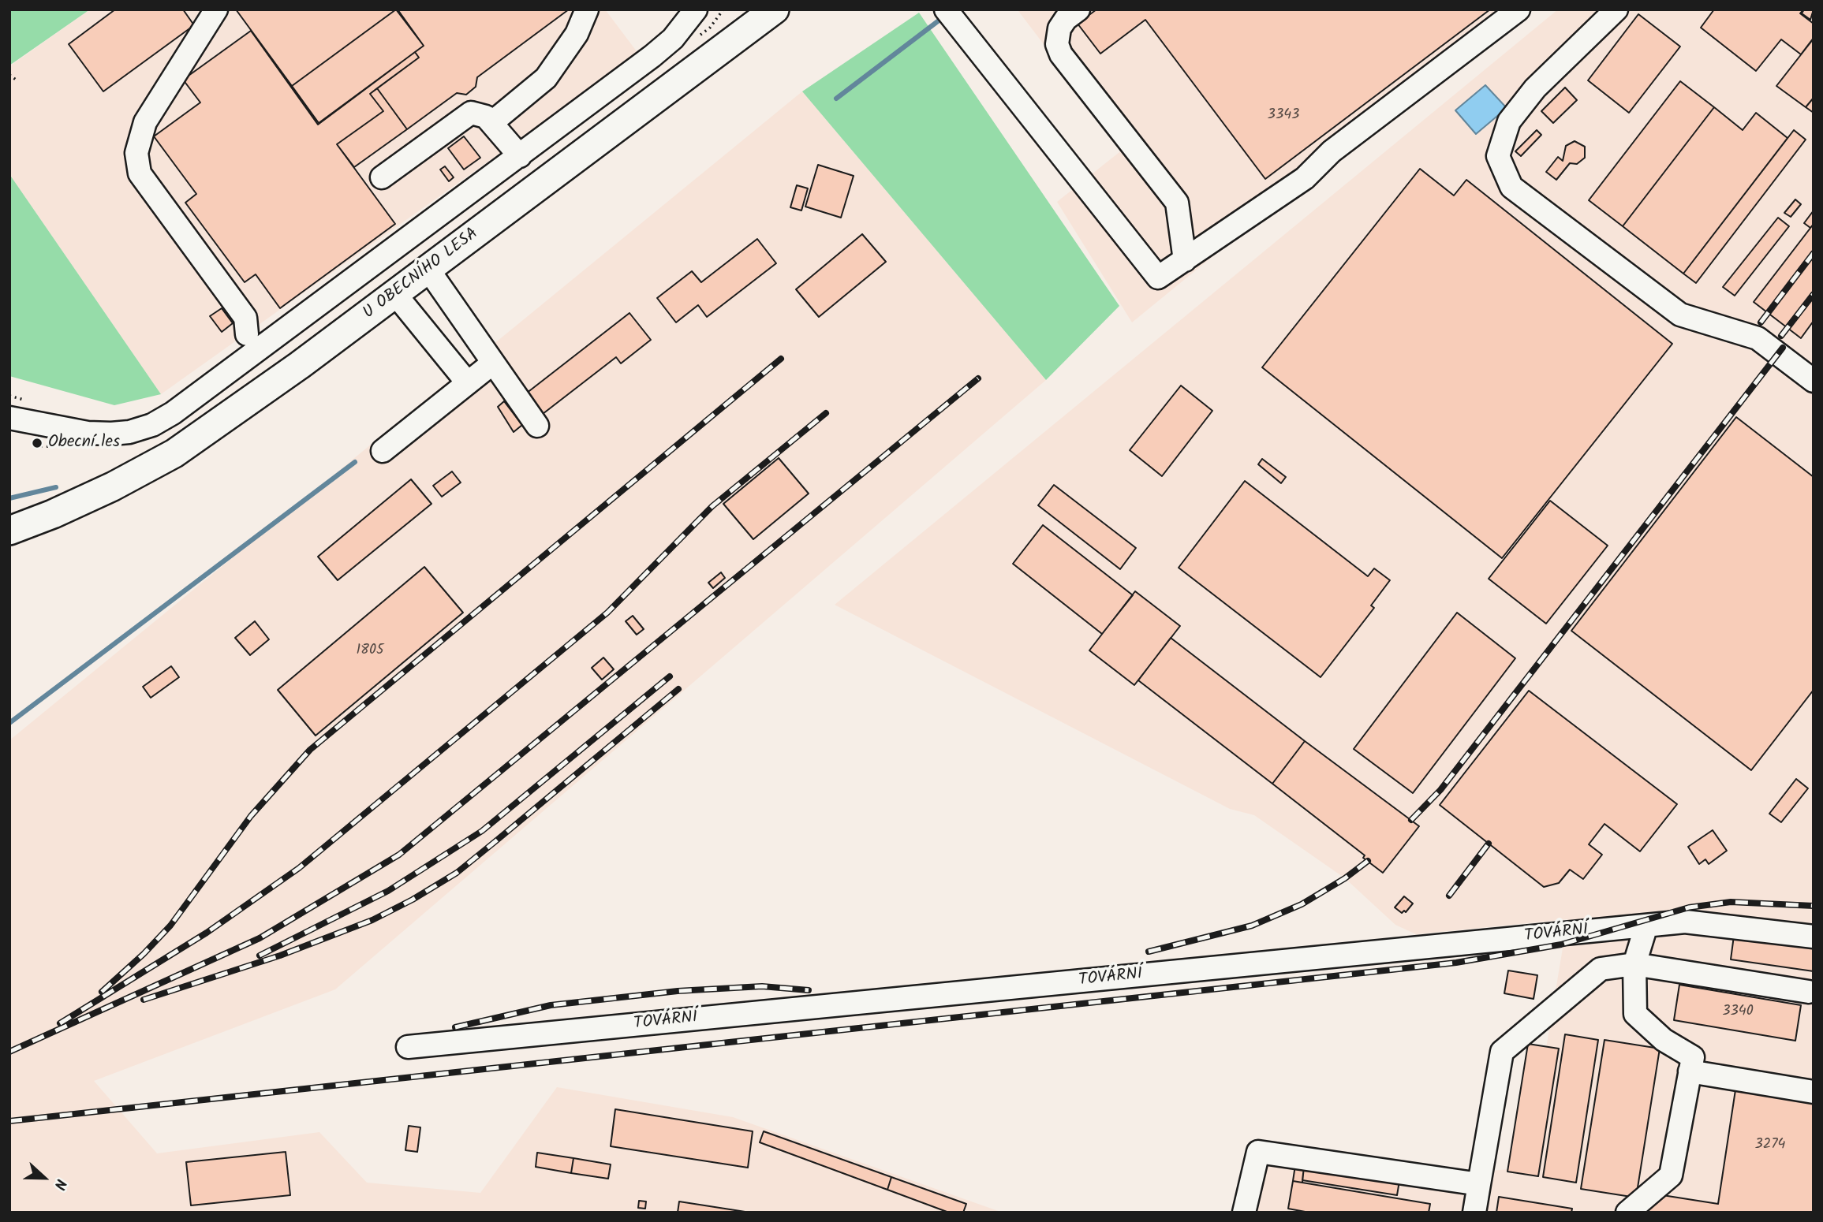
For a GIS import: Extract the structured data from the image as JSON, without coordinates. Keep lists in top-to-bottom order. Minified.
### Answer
{"streets":{"main road":["U OBECNÍHO LESA"],"street":["TOVÁRNÍ"]},"places":["Obecní les"],"house_numbers":["3343","1805","3340","3274"],"north":"right"}
